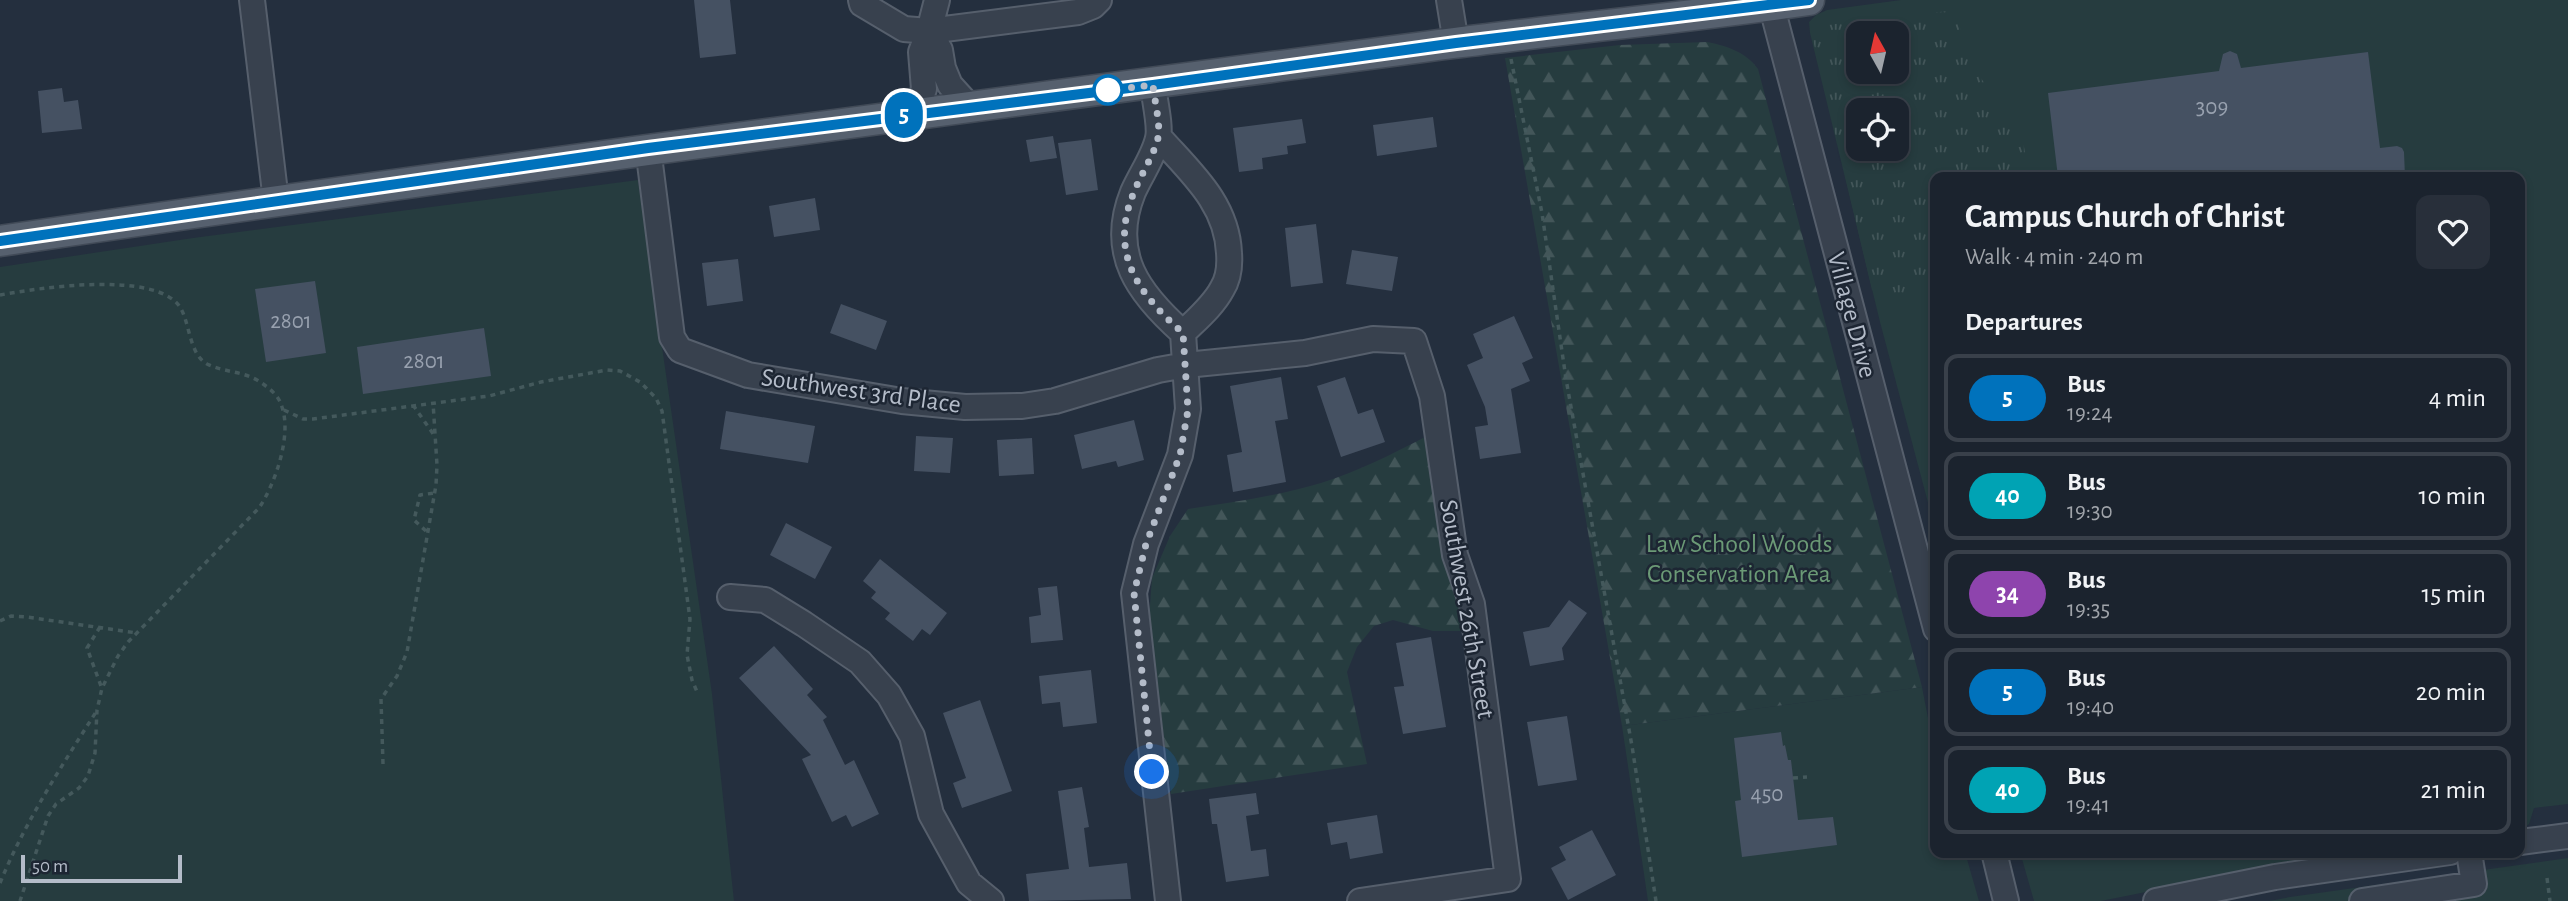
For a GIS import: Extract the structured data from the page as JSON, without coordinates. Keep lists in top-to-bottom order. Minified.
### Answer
{"streets":{"street":["Village Drive","Southwest 3rd Place","Southwest 26th Street"]},"crossings":[["Southwest 3rd Place","Southwest 26th Street"]],"parks":["Law School Woods Conservation Area"],"lines":["bus line 5"],"house_numbers":["309","2801","2801","450"],"scale_bar":"50 m","north":"top","page":{"on_map":"5","heading":[["Campus Church of Christ","Walk · 4 min · 240 m"],"Departures"],"list":[{"mark":"5","name":"Bus","note":"19:24","value":"4 min"},{"mark":"40","name":"Bus","note":"19:30","value":"10 min"},{"mark":"34","name":"Bus","note":"19:35","value":"15 min"},{"mark":"5","name":"Bus","note":"19:40","value":"20 min"},{"mark":"40","name":"Bus","note":"19:41","value":"21 min"}],"scale":"50 m"}}
